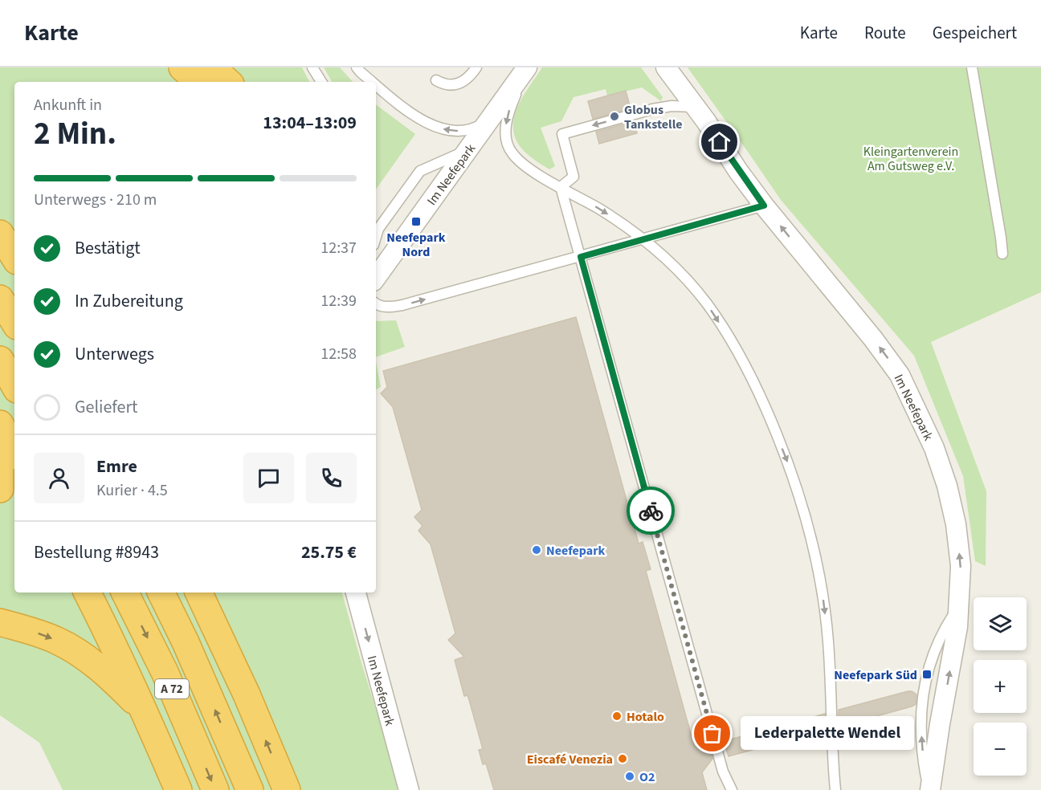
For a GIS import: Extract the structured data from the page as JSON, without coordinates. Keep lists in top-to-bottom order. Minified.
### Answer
{"streets":{"highway":["A 72"],"street":["Im Neefepark"]},"parks":["Kleingartenverein Am Gutsweg e.V."],"places":{"other":["Globus Tankstelle","Neefepark","Hotalo","Lederpalette Wendel","Eiscafé Venezia","O2"],"transit":["Neefepark Nord","Neefepark Süd"]},"page":{"header":"Karte","nav":["Karte","Route","Gespeichert"],"heading":["2 Min.","Ankunft in","13:04–13:09"],"panel":["Emre","Kurier · 4.5","Bestellung #8943","25.75 €"],"bar":"Unterwegs · 210 m","list":[["Bestätigt","12:37"],["In Zubereitung","12:39"],["Unterwegs","12:58"],"Geliefert"],"map_buttons":["+","−"],"bubble":"Lederpalette Wendel"}}
